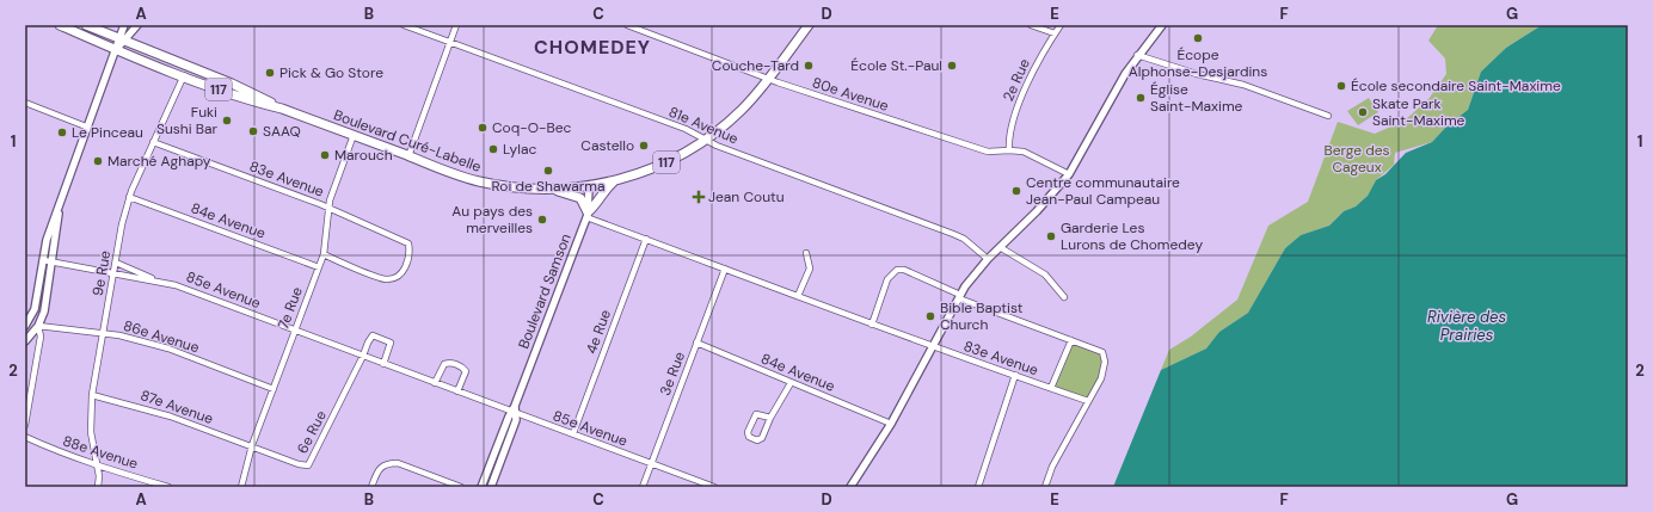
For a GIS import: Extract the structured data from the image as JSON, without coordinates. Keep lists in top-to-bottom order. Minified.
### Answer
{"streets":{"main road":["117","Boulevard Curé-Labelle"],"street":["2e Rue","80e Avenue","81e Avenue","83e Avenue","84e Avenue","9e Rue","85e Avenue","Boulevard Samson","7e Rue","4e Rue","86e Avenue","3e Rue","87e Avenue","6e Rue","88e Avenue"]},"crossings":[["2e Rue","80e Avenue"],["80e Avenue","Boulevard Curé-Labelle"],["81e Avenue","Boulevard Curé-Labelle"],["Boulevard Curé-Labelle","9e Rue"],["Boulevard Curé-Labelle","Boulevard Samson"],["Boulevard Curé-Labelle","7e Rue"],["83e Avenue","9e Rue"],["83e Avenue","Boulevard Samson"],["83e Avenue","7e Rue"],["83e Avenue","4e Rue"],["83e Avenue","3e Rue"],["84e Avenue","9e Rue"],["84e Avenue","7e Rue"],["84e Avenue","3e Rue"],["9e Rue","85e Avenue"],["9e Rue","86e Avenue"],["9e Rue","87e Avenue"],["9e Rue","88e Avenue"],["85e Avenue","Boulevard Samson"],["85e Avenue","7e Rue"],["85e Avenue","4e Rue"],["85e Avenue","3e Rue"],["85e Avenue","6e Rue"],["7e Rue","86e Avenue"],["7e Rue","87e Avenue"],["7e Rue","6e Rue"],["87e Avenue","6e Rue"]],"districts":["CHOMEDEY"],"water":["Rivière des Prairies"],"parks":["Berge des Cageux"],"places":{"other":["Écope Alphonse-Desjardins","Couche-Tard","École St.-Paul","Pick & Go Store","École secondaire Saint-Maxime","Église Saint-Maxime","Skate Park Saint-Maxime","Fuki Sushi Bar","Coq-O-Bec","SAAQ","Le Pinceau","Castello","Lylac","Marouch","Marché Aghapy","Roi de Shawarma","Centre communautaire Jean-Paul Campeau","Au pays des merveilles","Garderie Les Lurons de Chomedey","Bible Baptist Church"],"health":["Jean Coutu"]},"grid":{"columns":["A","B","C","D","E","F","G"],"rows":["1","2"]}}
